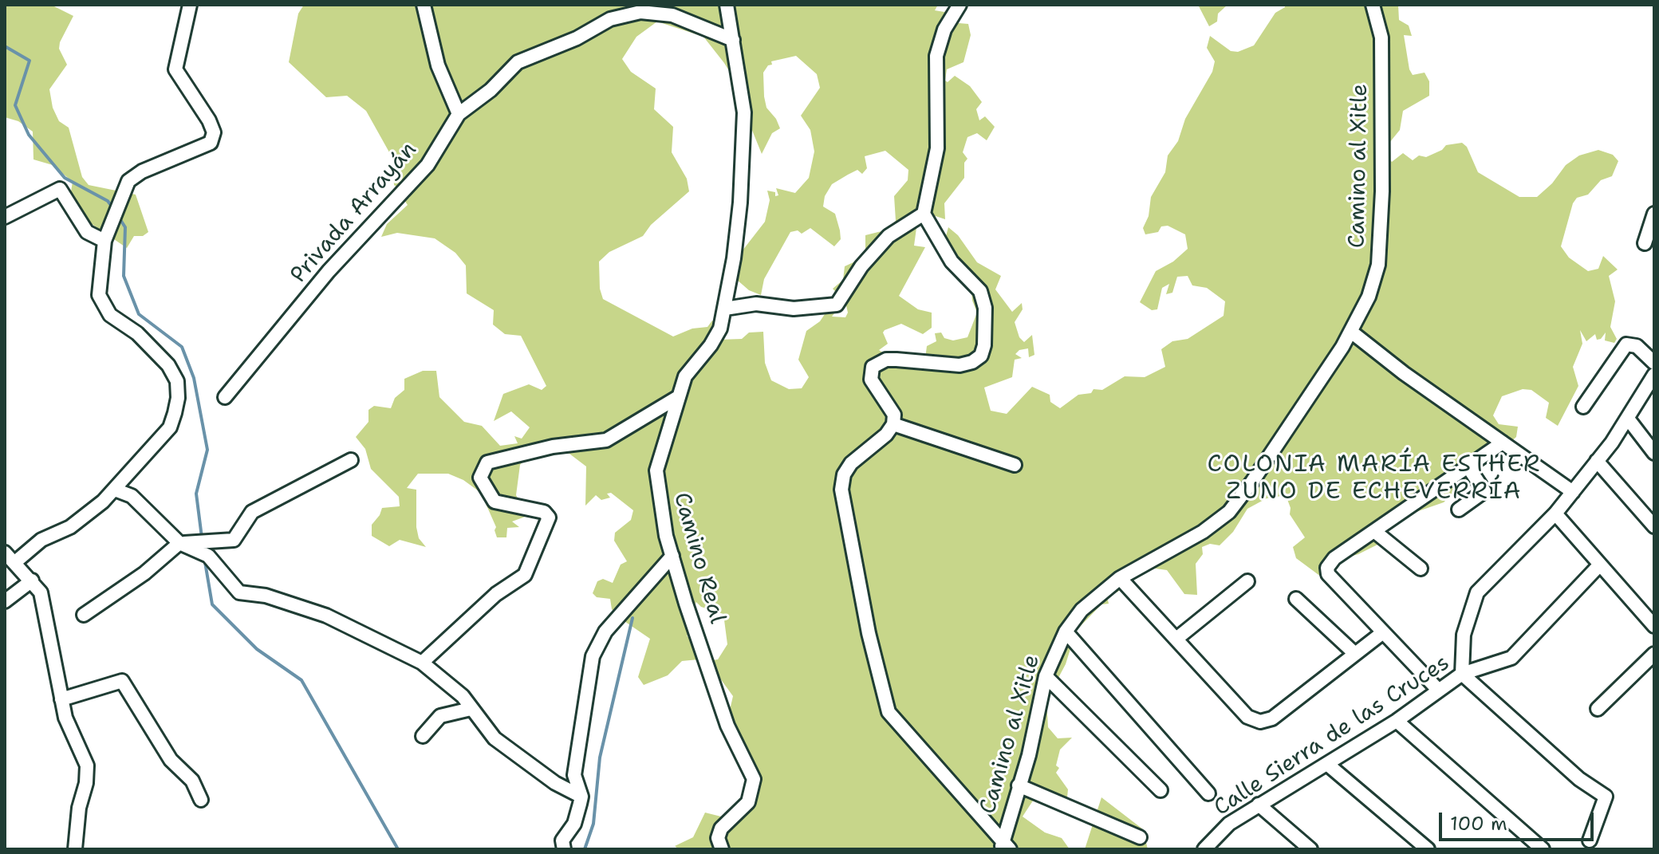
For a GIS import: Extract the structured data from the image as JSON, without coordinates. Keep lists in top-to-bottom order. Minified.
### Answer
{"streets":{"street":["Camino al Xitle","Privada Arrayán","Camino Real","Calle Sierra de las Cruces"]},"crossings":[["Privada Arrayán","Camino Real"]],"districts":["COLONIA MARÍA ESTHER ZUNO DE ECHEVERRÍA"],"scale_bar":"100 m"}
